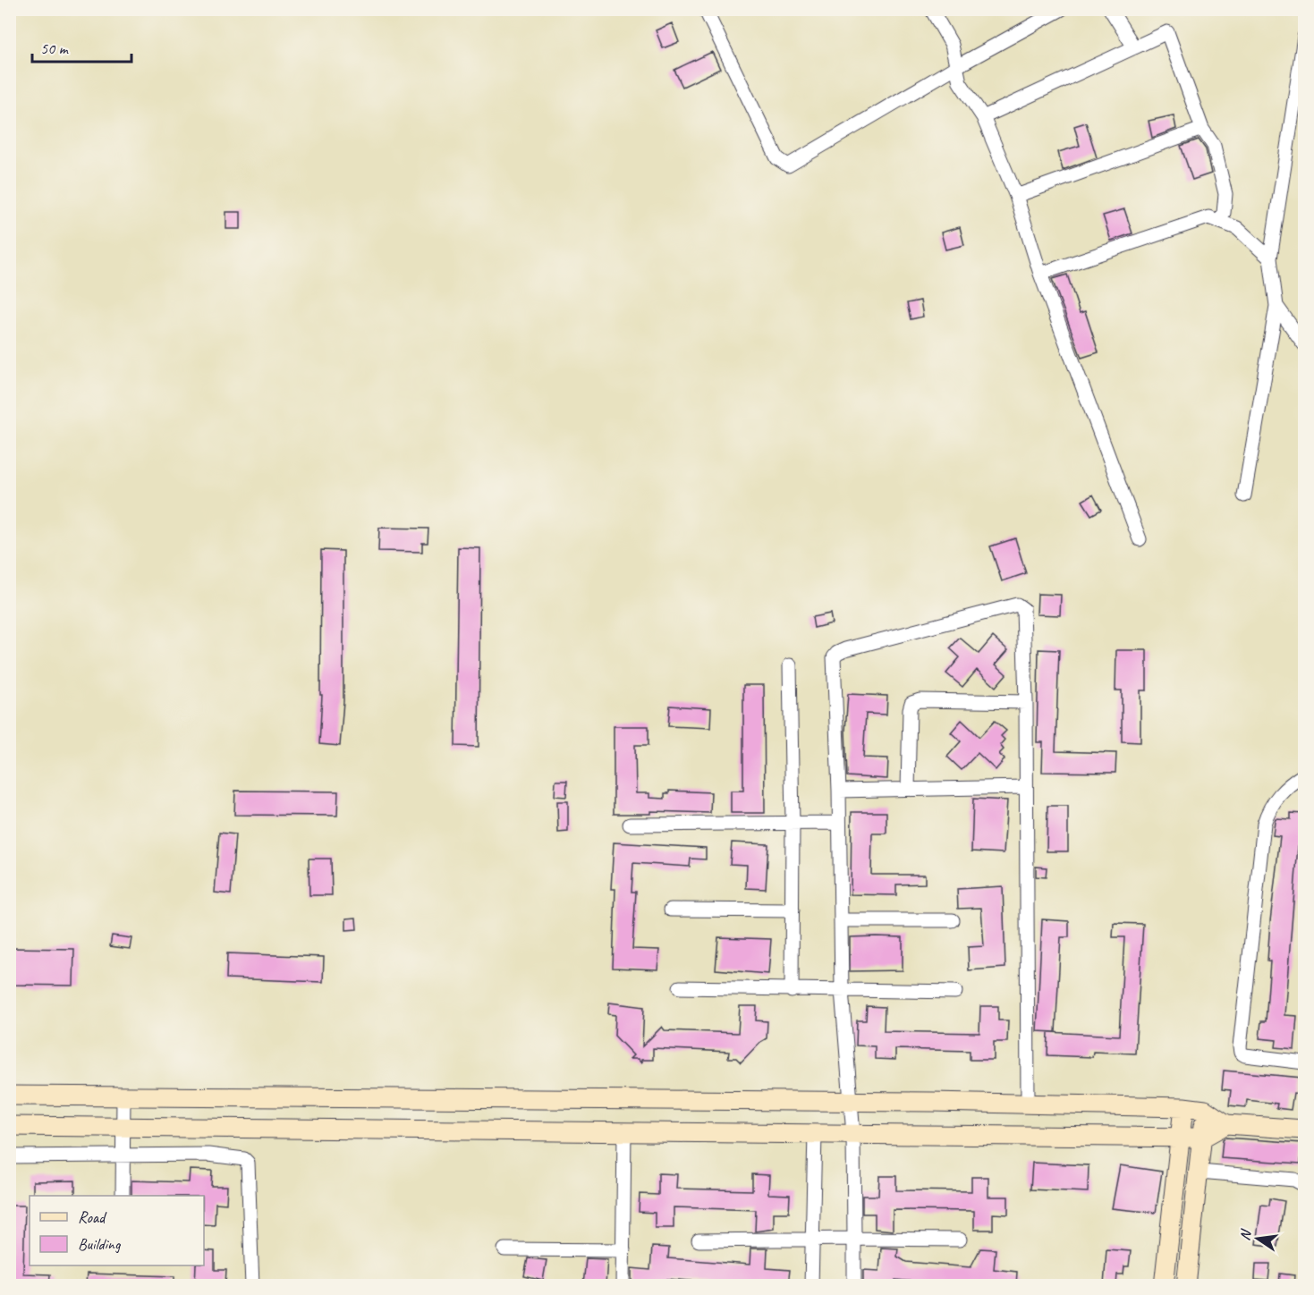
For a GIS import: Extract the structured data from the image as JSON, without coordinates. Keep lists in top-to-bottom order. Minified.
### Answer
{"legend":["Road","Building"],"scale_bar":"50 m","north":"left"}
